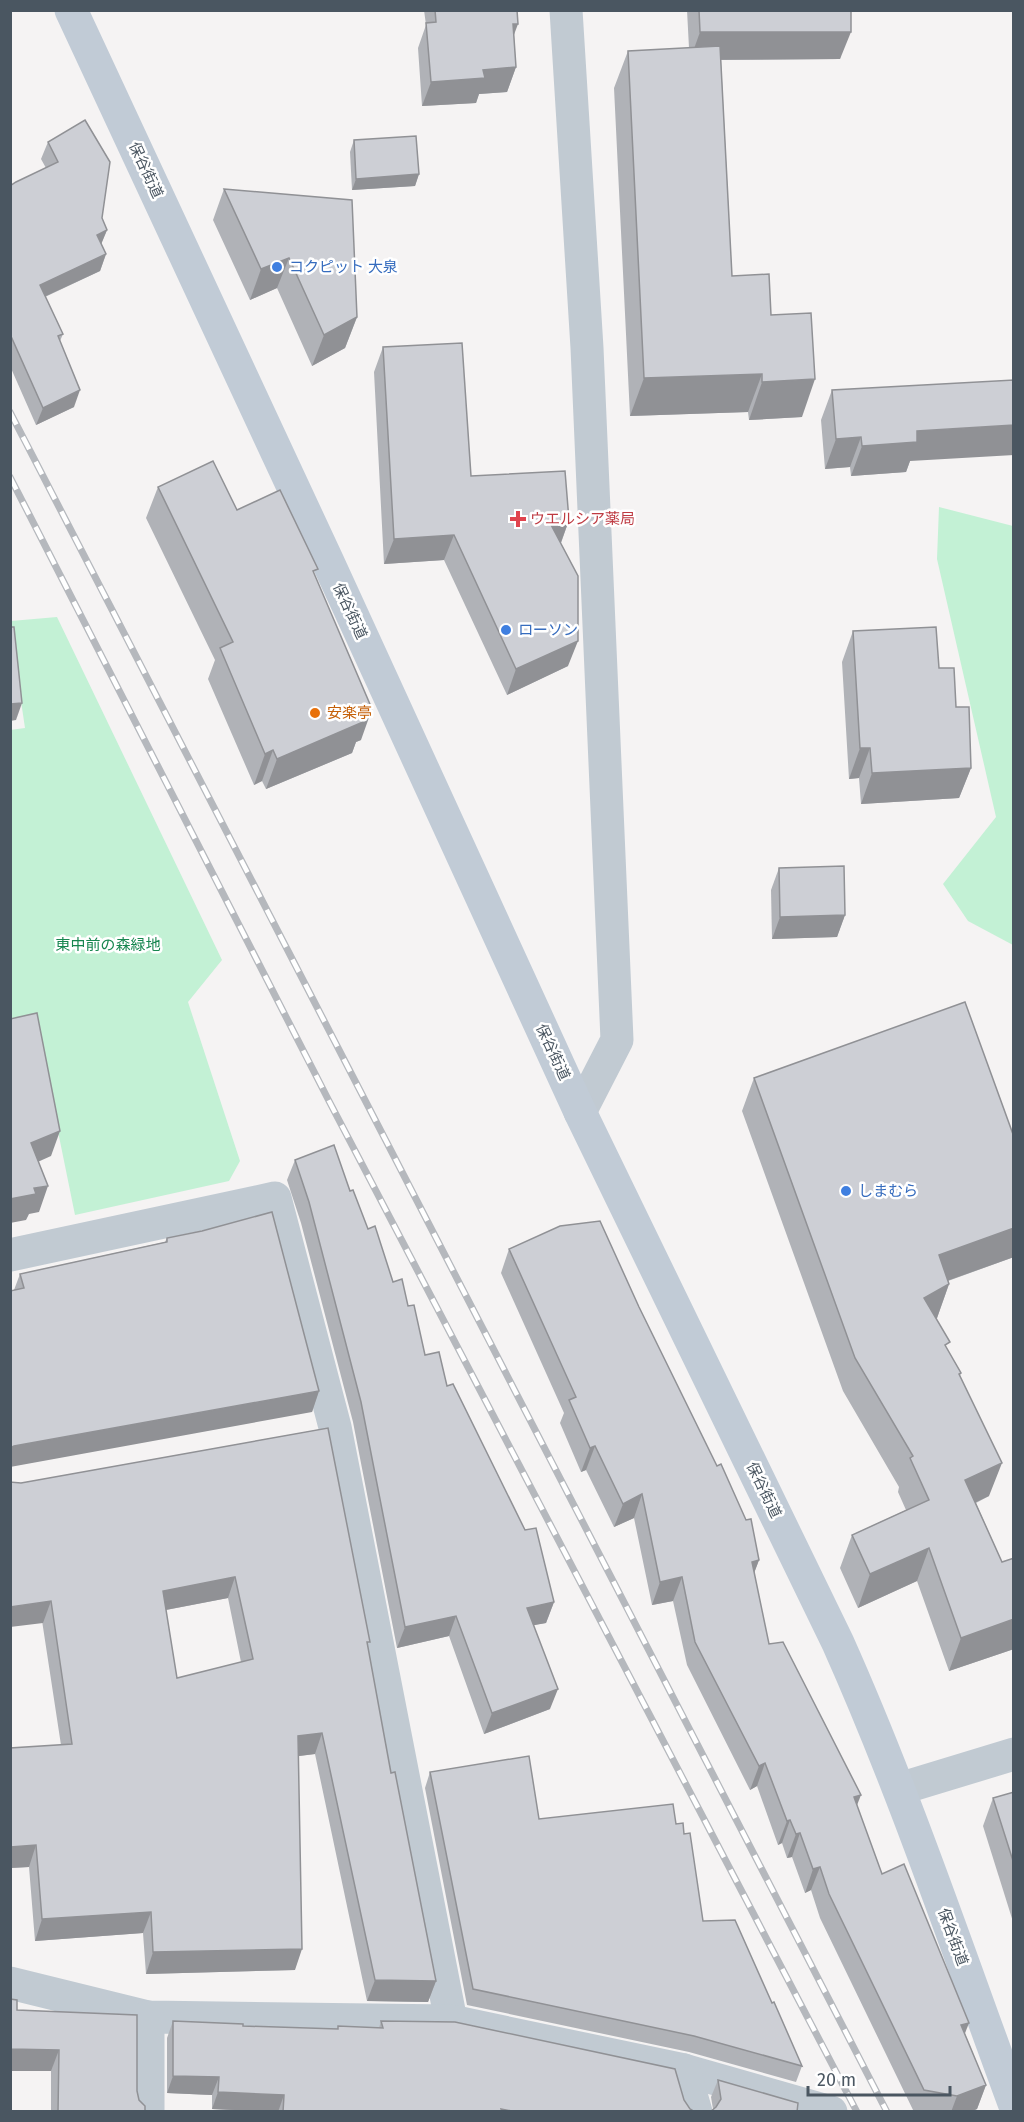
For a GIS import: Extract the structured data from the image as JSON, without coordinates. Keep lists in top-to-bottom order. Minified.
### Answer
{"streets":{"main road":["保谷街道"]},"parks":["東中前の森緑地"],"places":{"other":["コクピット 大泉","ローソン","安楽亭","しまむら"],"health":["ウエルシア薬局"]},"scale_bar":"20 m"}
